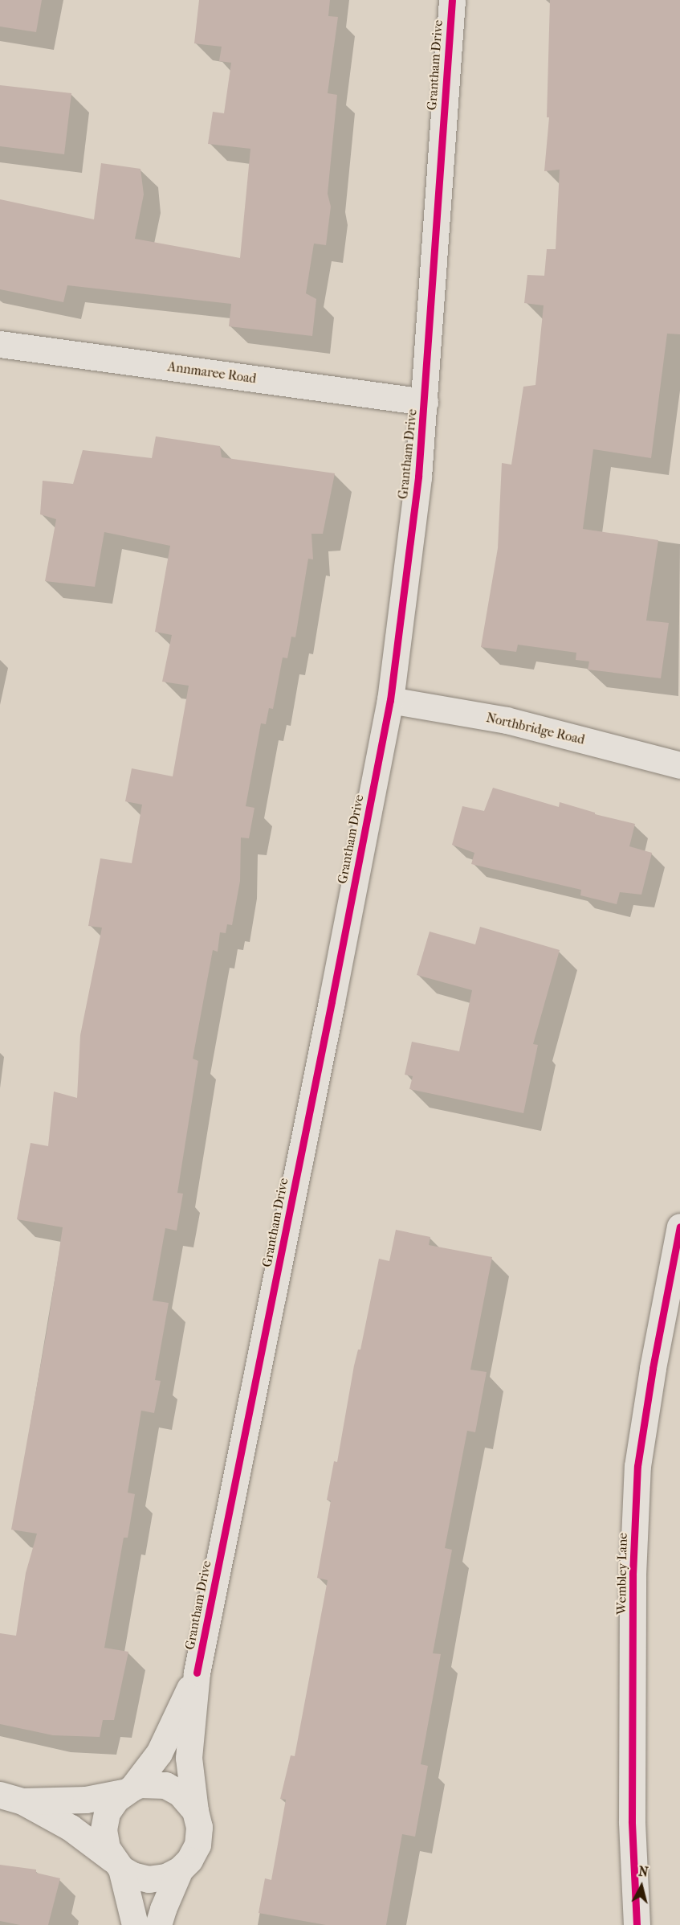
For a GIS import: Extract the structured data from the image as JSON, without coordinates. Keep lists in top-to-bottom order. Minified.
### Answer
{"streets":{"street":["Grantham Drive","Annmaree Road","Northbridge Road","Wembley Lane"]},"crossings":[["Grantham Drive","Annmaree Road"],["Grantham Drive","Northbridge Road"]],"north":"top"}
